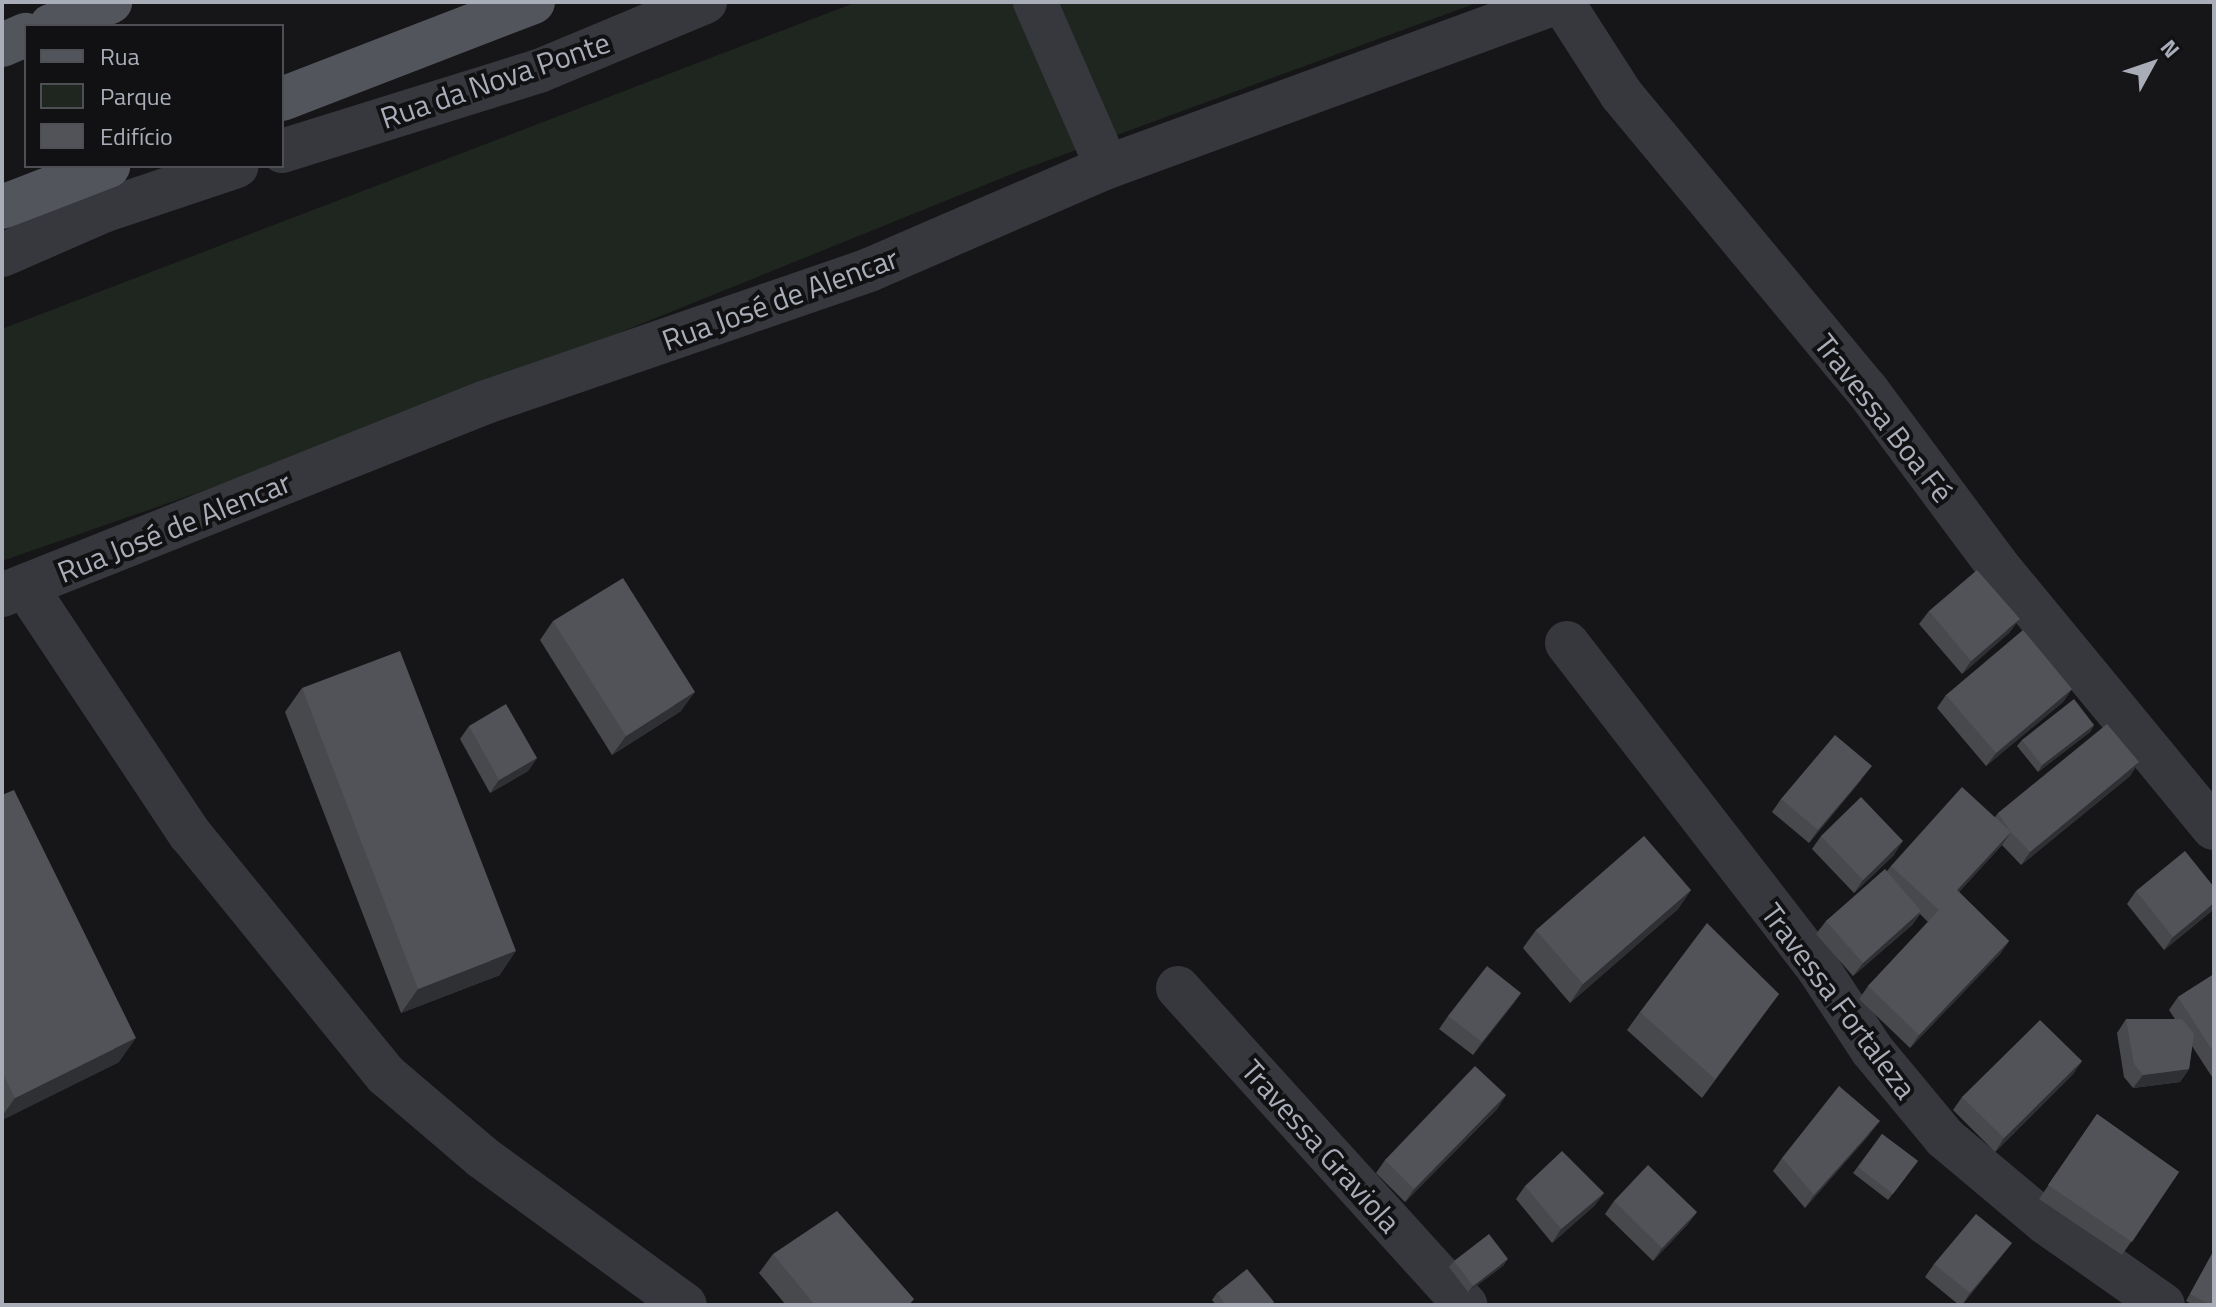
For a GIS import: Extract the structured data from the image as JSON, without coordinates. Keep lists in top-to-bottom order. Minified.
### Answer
{"streets":{"street":["Rua da Nova Ponte","Rua José de Alencar","Travessa Boa Fé","Travessa Fortaleza","Travessa Graviola"]},"crossings":[["Rua José de Alencar","Travessa Boa Fé"]],"legend":["Rua","Parque","Edifício"],"north":"top right"}
